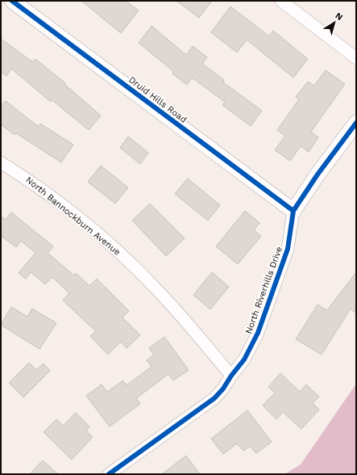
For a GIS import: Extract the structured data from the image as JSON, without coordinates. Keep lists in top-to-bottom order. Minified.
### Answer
{"streets":{"street":["Druid Hills Road","North Bannockburn Avenue","North Riverhills Drive"]},"crossings":[["Druid Hills Road","North Riverhills Drive"],["North Bannockburn Avenue","North Riverhills Drive"]],"north":"top right"}
